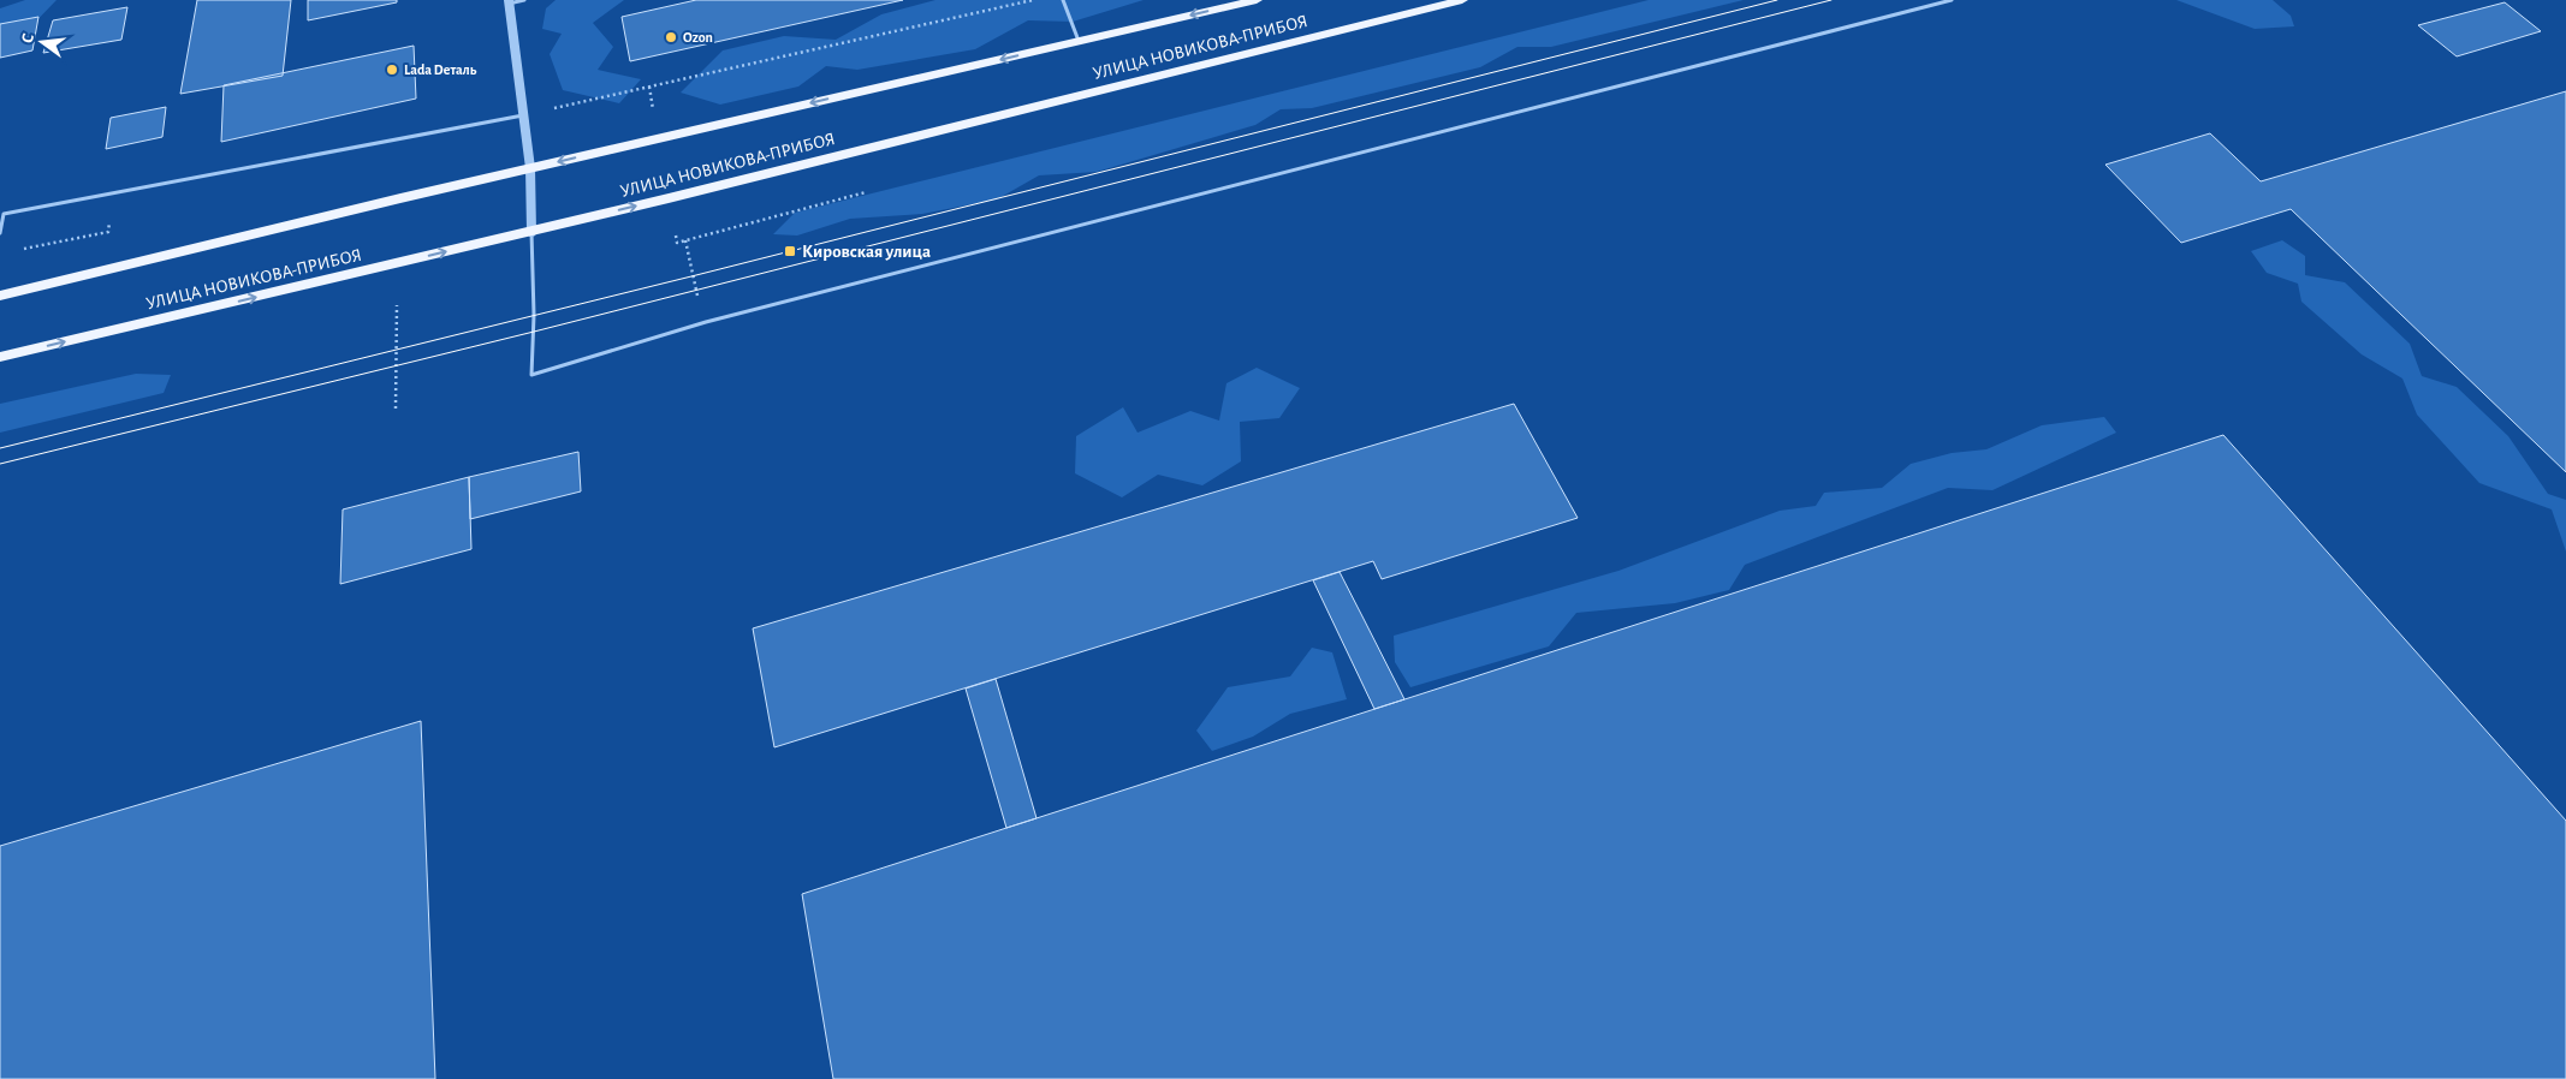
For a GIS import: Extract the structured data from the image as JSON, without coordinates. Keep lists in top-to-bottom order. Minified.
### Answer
{"streets":{"main road":["УЛИЦА НОВИКОВА-ПРИБОЯ"]},"places":{"other":["Ozon","Lada Dеталь"],"transit":["Кировская улица"]},"north":"left"}
